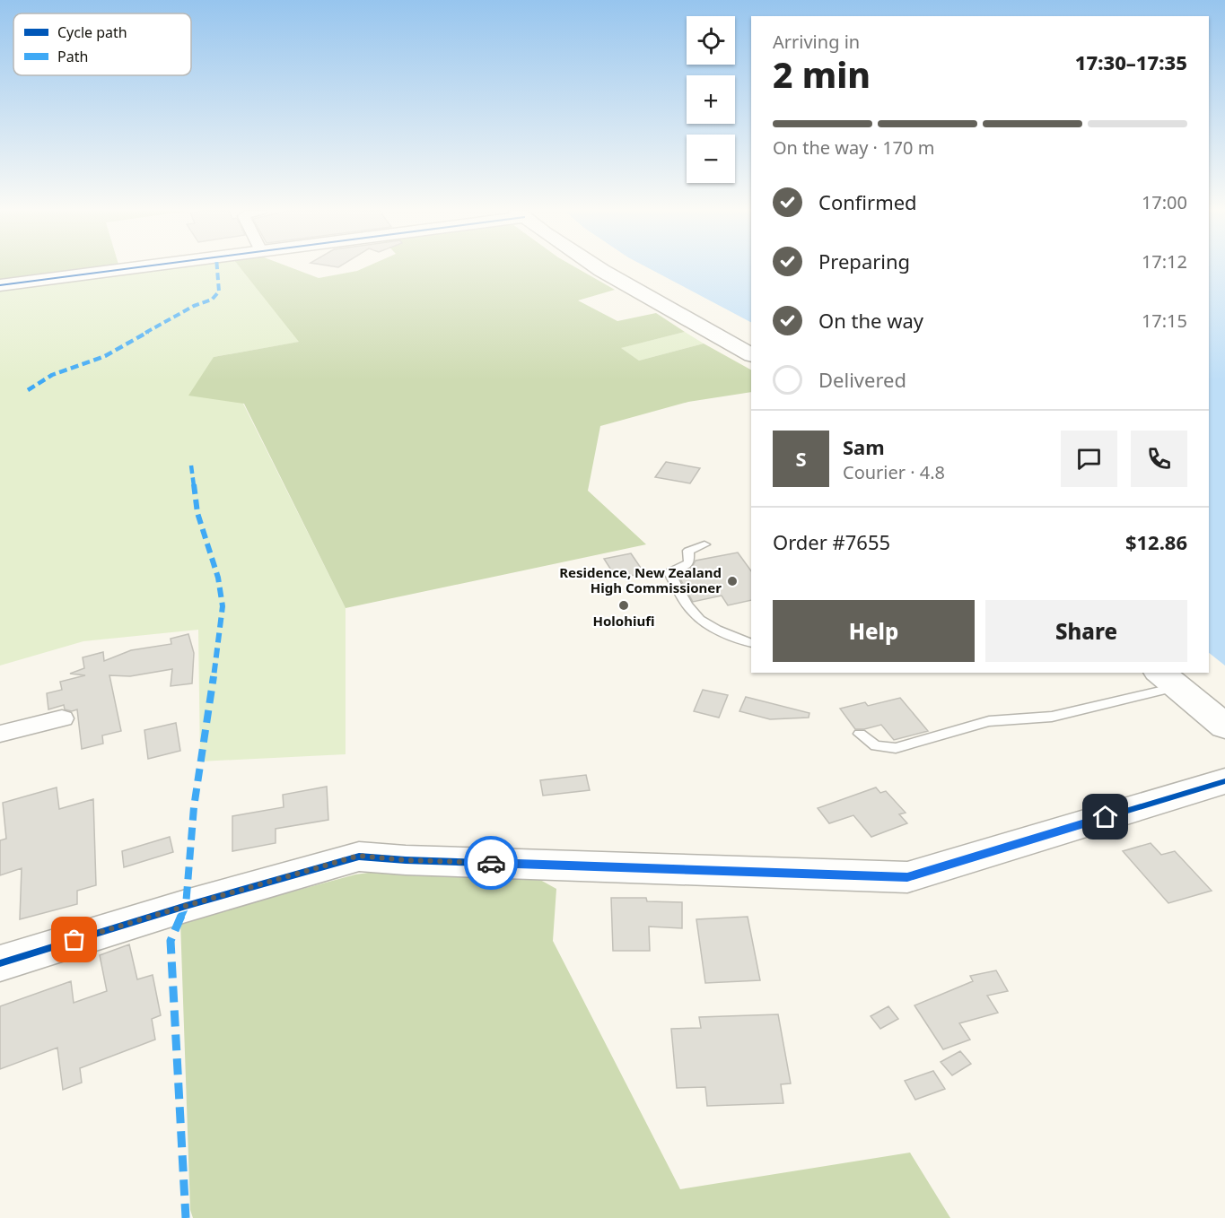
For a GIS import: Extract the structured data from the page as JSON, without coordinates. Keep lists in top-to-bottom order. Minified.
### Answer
{"places":["Residence, New Zealand High Commissioner","Holohiufi"],"legend":["Cycle path","Path"],"page":{"map_buttons":["+","−"],"heading":["2 min","Arriving in","17:30–17:35"],"panel":["Sam","Courier · 4.8","Order #7655","$12.86"],"bar":"On the way · 170 m","list":[["Confirmed","17:00"],["Preparing","17:12"],["On the way","17:15"],"Delivered"],"round":"S","buttons":["Help","Share"]}}
